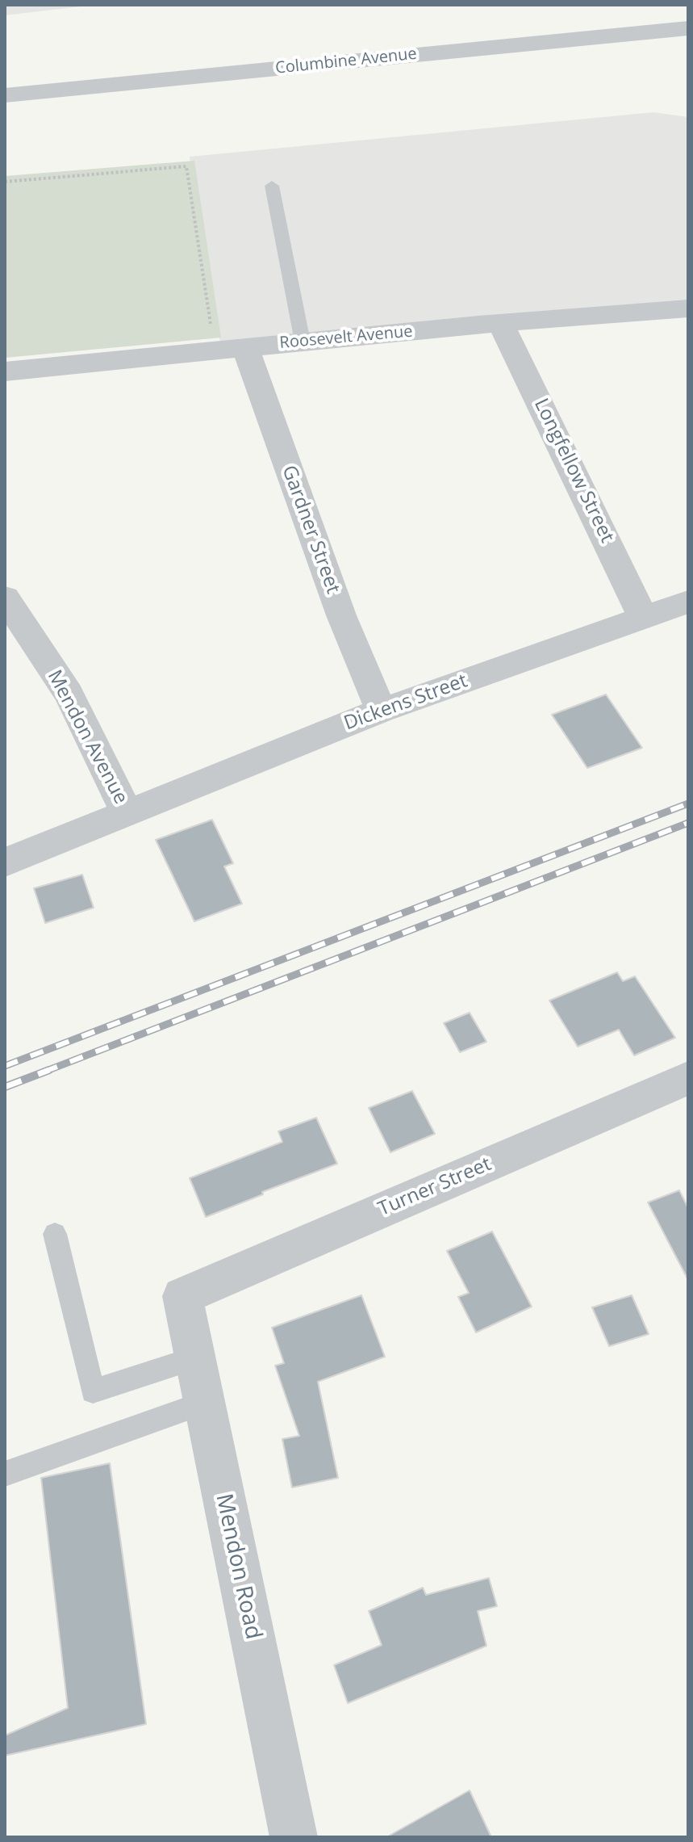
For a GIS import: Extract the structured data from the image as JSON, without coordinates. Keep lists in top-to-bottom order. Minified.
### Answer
{"streets":{"street":["Columbine Avenue","Roosevelt Avenue","Longfellow Street","Gardner Street","Dickens Street","Mendon Avenue","Turner Street","Mendon Road"]},"crossings":[["Roosevelt Avenue","Longfellow Street"],["Roosevelt Avenue","Gardner Street"],["Longfellow Street","Dickens Street"],["Gardner Street","Dickens Street"],["Dickens Street","Mendon Avenue"],["Turner Street","Mendon Road"]]}
